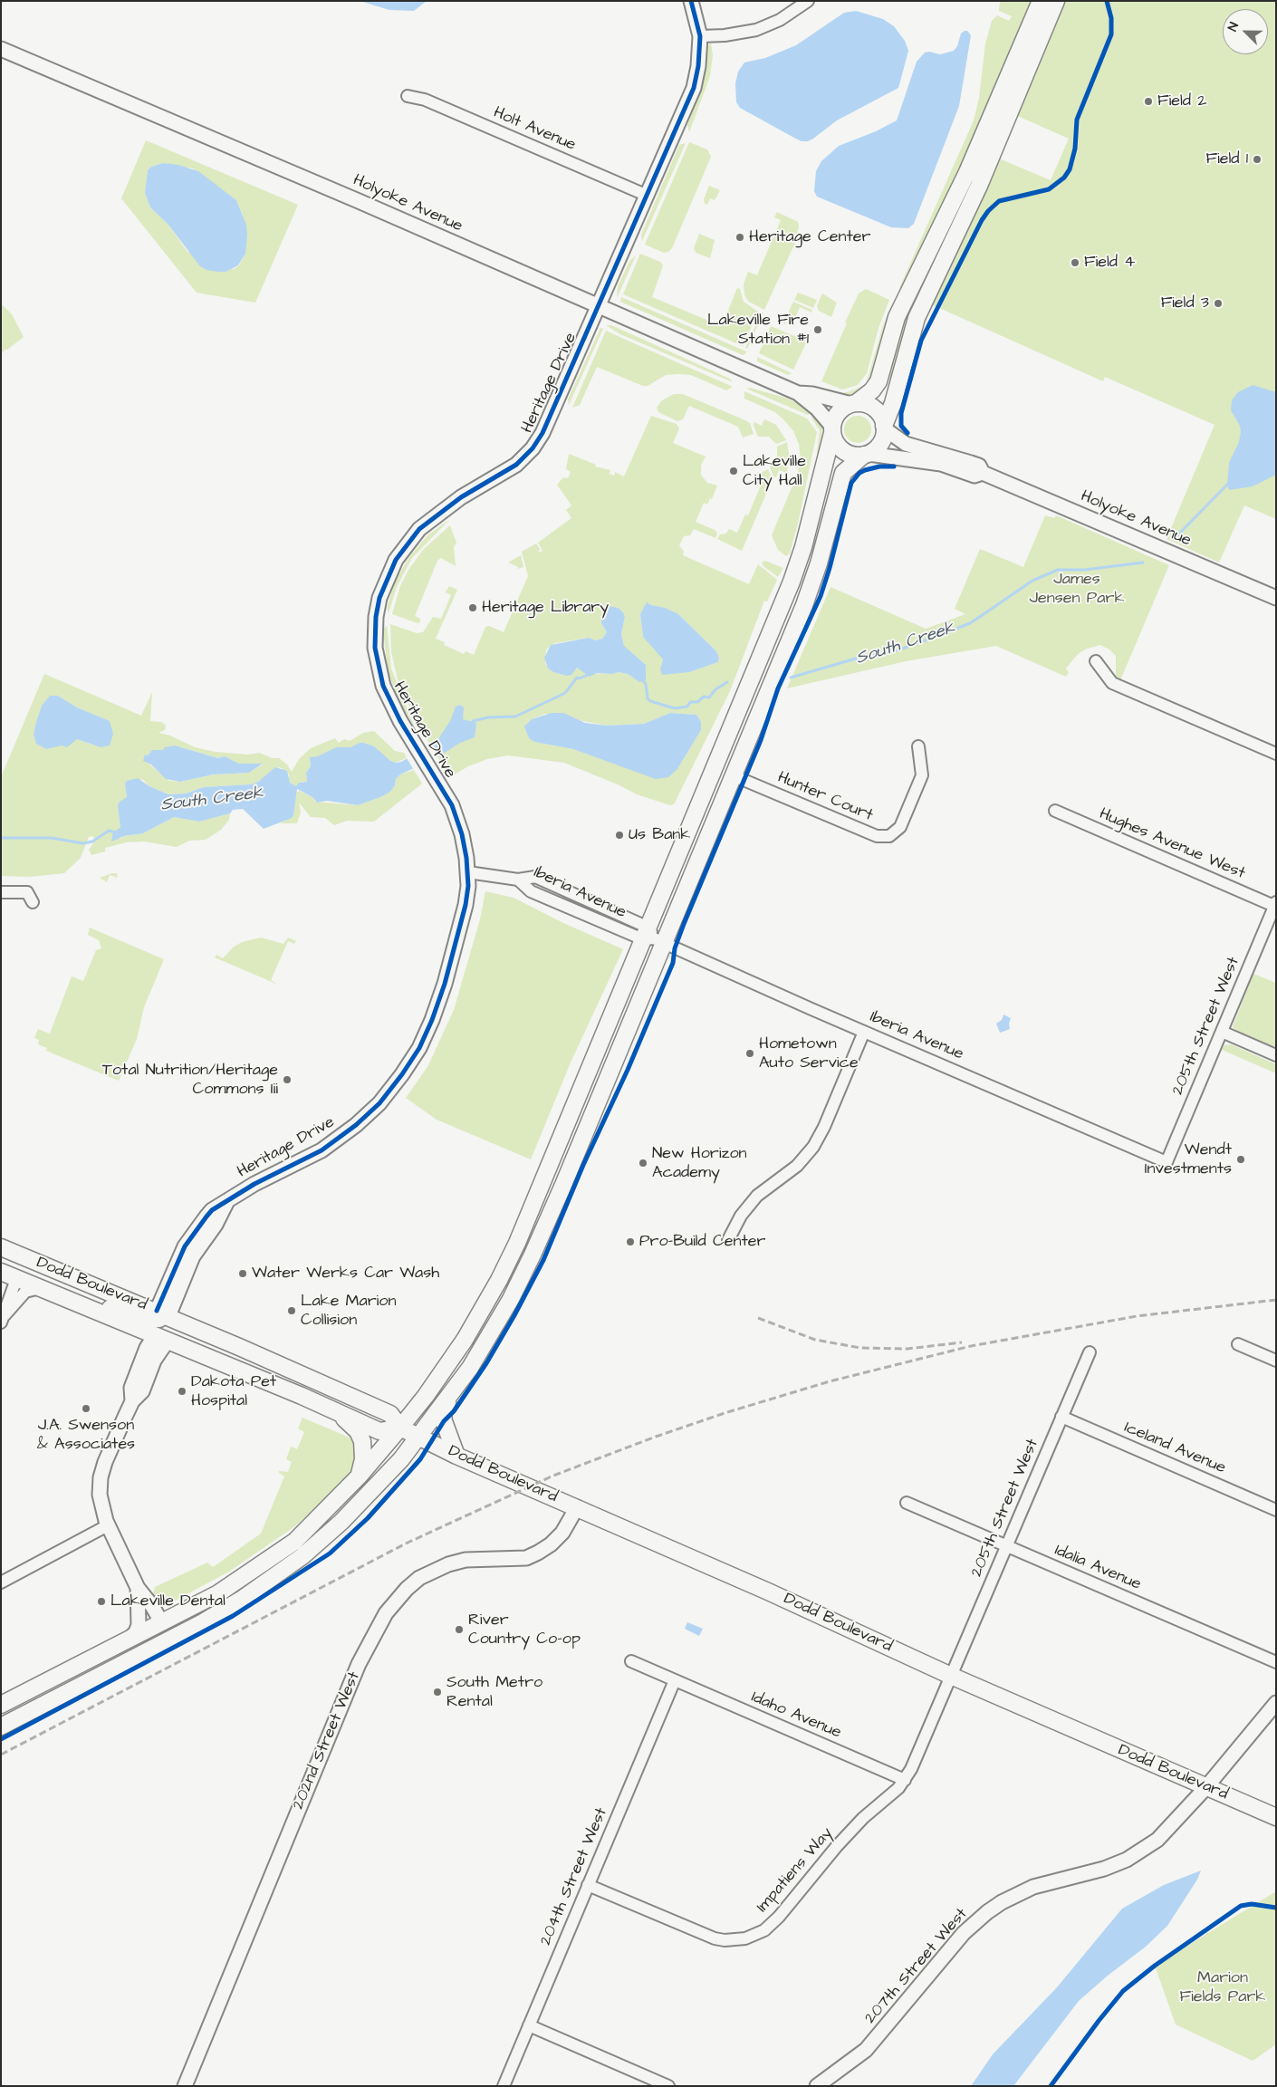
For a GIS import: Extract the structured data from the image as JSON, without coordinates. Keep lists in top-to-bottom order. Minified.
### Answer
{"streets":{"main road":["Dodd Boulevard"],"street":["Holt Avenue","Holyoke Avenue","Heritage Drive","Hunter Court","Hughes Avenue West","Iberia Avenue","205th Street West","Iceland Avenue","Idalia Avenue","Idaho Avenue","202nd Street West","Impatiens Way","204th Street West","207th Street West"]},"crossings":[["Holt Avenue","Heritage Drive"],["Holyoke Avenue","Heritage Drive"],["Heritage Drive","Iberia Avenue"],["Heritage Drive","Dodd Boulevard"],["Hughes Avenue West","205th Street West"],["Iberia Avenue","205th Street West"],["205th Street West","Dodd Boulevard"],["205th Street West","Iceland Avenue"],["205th Street West","Idalia Avenue"],["205th Street West","Impatiens Way"],["Dodd Boulevard","202nd Street West"],["Dodd Boulevard","Impatiens Way"],["Dodd Boulevard","207th Street West"],["Idaho Avenue","Impatiens Way"],["Idaho Avenue","204th Street West"],["Impatiens Way","204th Street West"]],"water":["South Creek"],"parks":["James Jensen Park","Marion Fields Park"],"places":["Field 2","Field 1","Heritage Center","Field 4","Field 3","Lakeville Fire Station #1","Lakeville City Hall","Heritage Library","Us Bank","Hometown Auto Service","Total Nutrition/Heritage Commons Iii","Wendt Investments","New Horizon Academy","Pro-Build Center","Water Werks Car Wash","Lake Marion Collision","Dakota Pet Hospital","J.A. Swenson & Associates","Lakeville Dental","River Country Co-op","South Metro Rental"],"north":"top left"}
